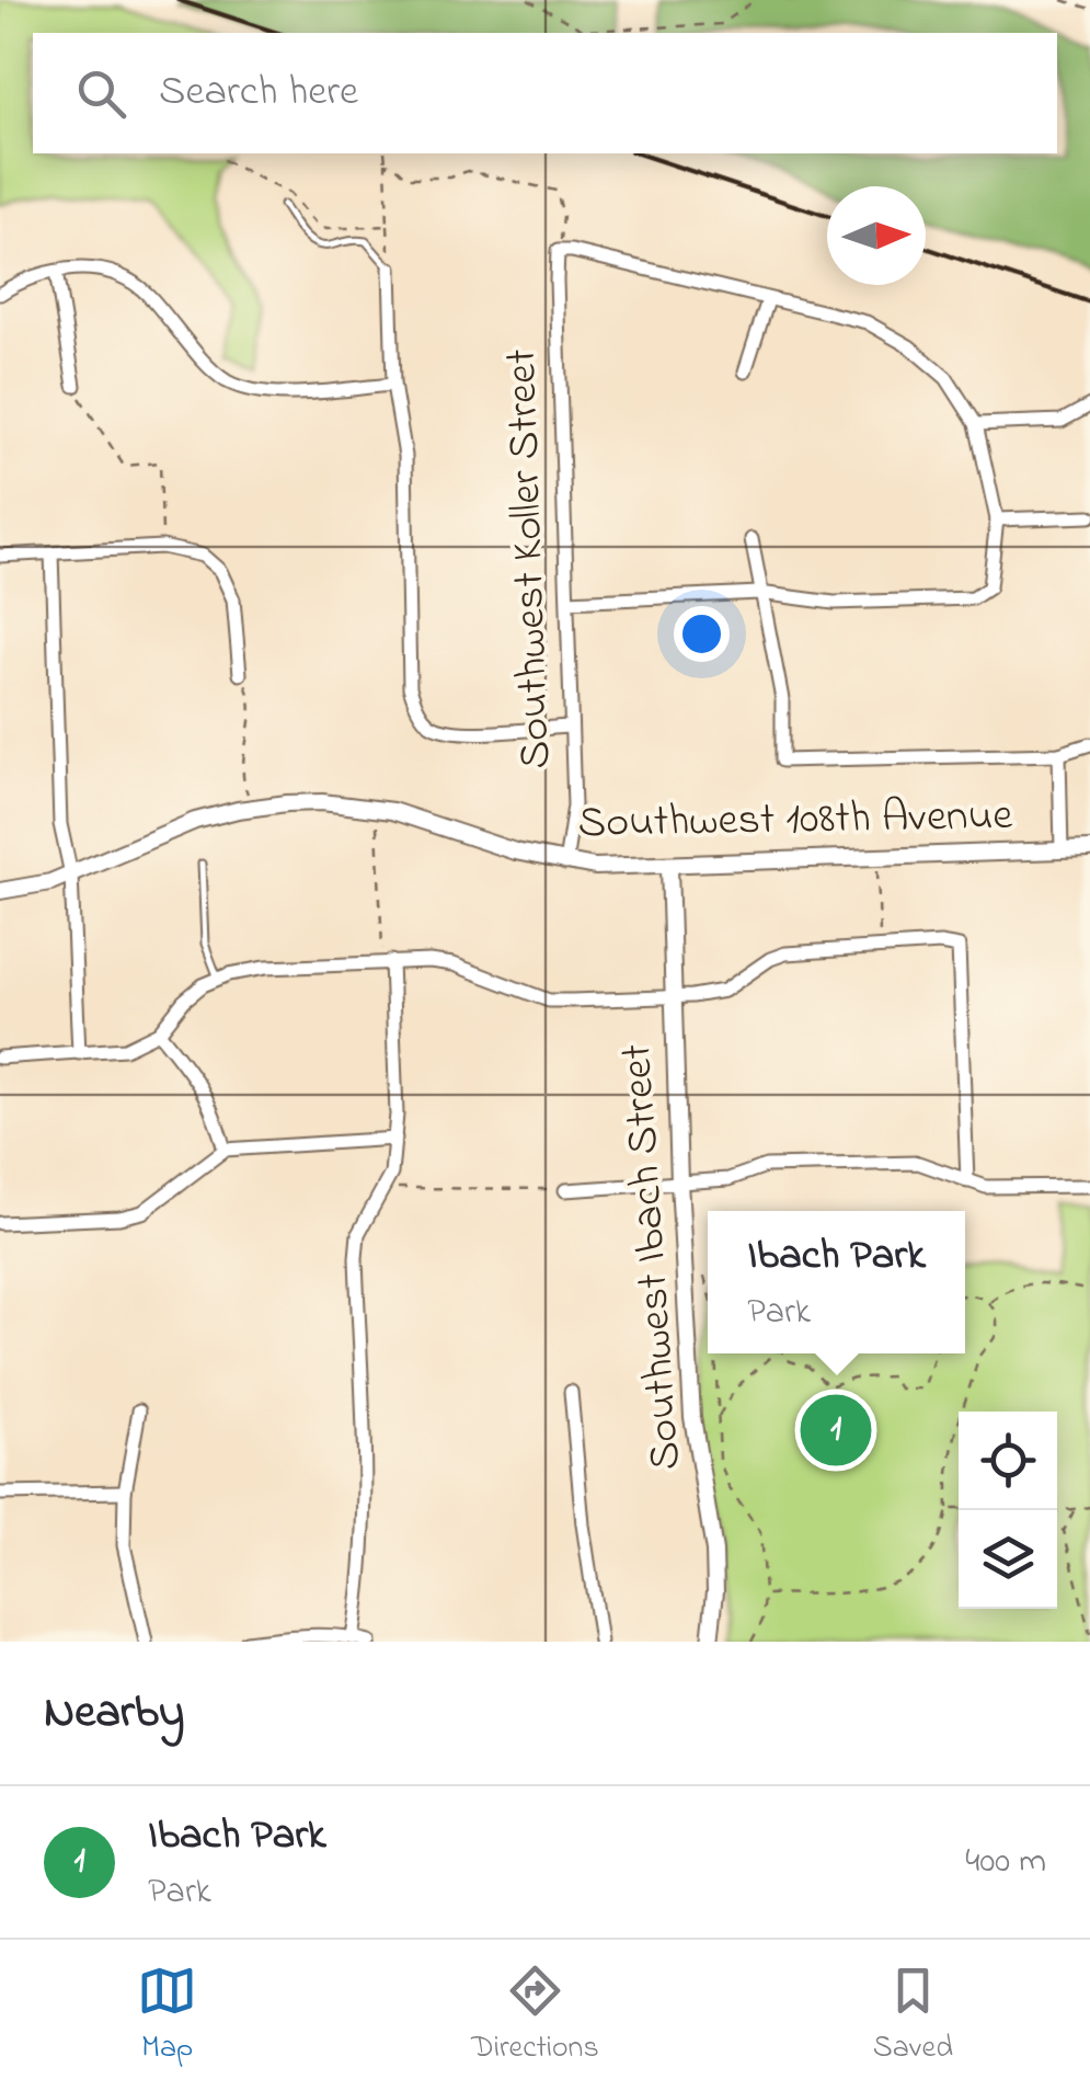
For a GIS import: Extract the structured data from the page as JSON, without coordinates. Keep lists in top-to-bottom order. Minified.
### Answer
{"streets":{"street":["Southwest Koller Street","Southwest 108th Avenue","Southwest Ibach Street"]},"crossings":[["Southwest Koller Street","Southwest 108th Avenue"],["Southwest 108th Avenue","Southwest Ibach Street"]],"north":"right","page":{"search":"Search here","popup":["Ibach Park","Park"],"pins":"1","heading":"Nearby","list":[{"mark":"1","name":"Ibach Park","note":"Park","value":"400 m"}],"nav":["Map","Directions","Saved"]}}
